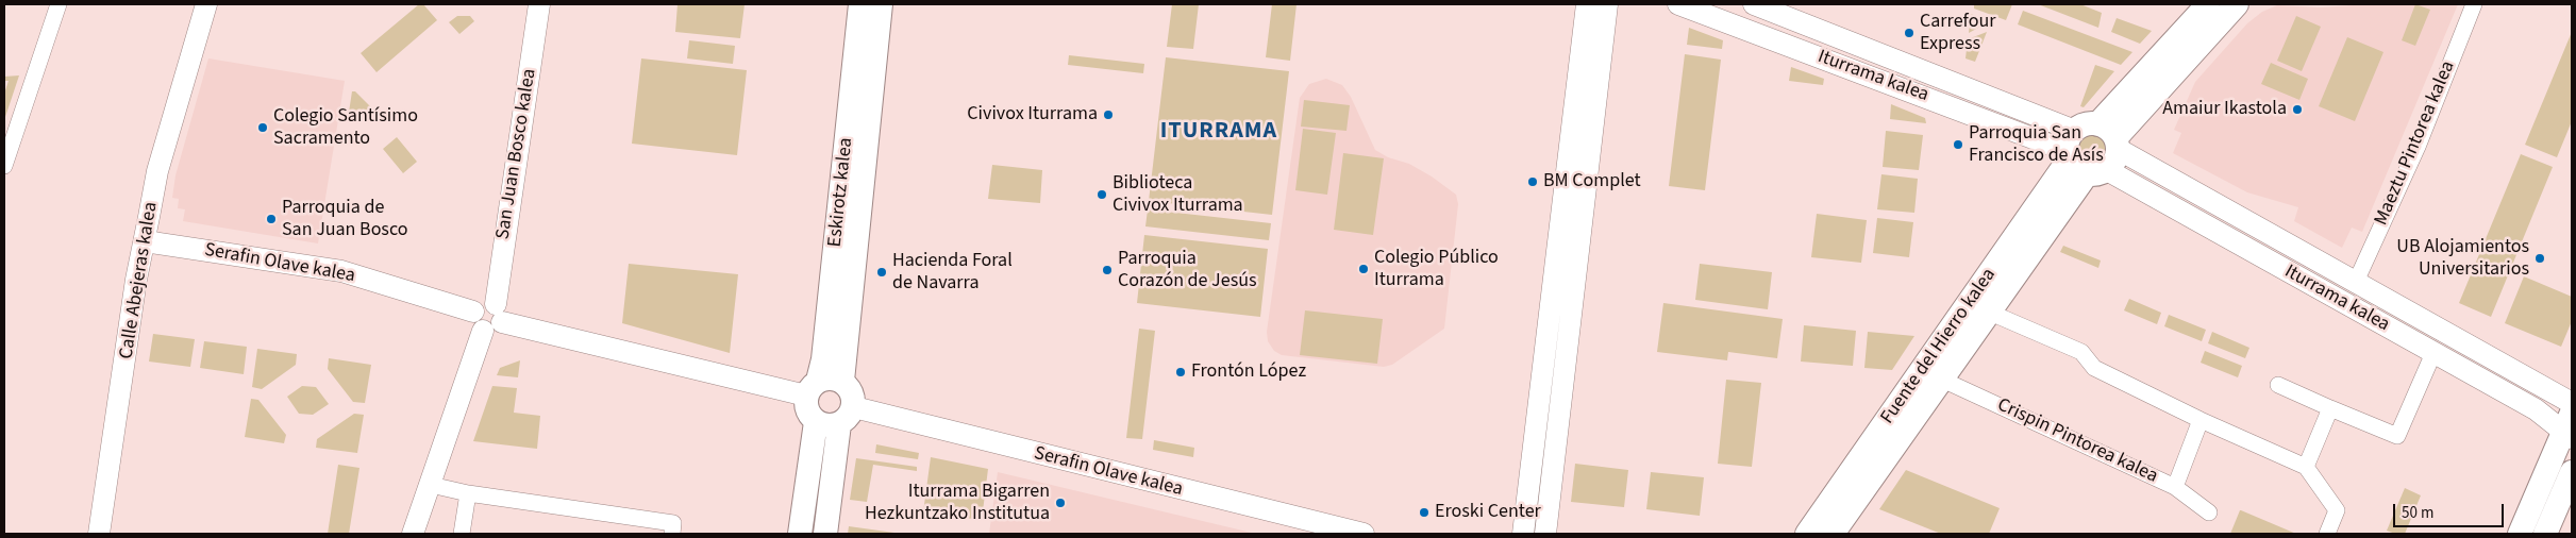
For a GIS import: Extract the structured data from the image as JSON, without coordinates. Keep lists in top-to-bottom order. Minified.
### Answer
{"streets":{"main road":["Eskirotz kalea","Fuente del Hierro kalea"],"street":["Iturrama kalea","Maeztu Pintorea kalea","San Juan Bosco kalea","Serafin Olave kalea","Calle Abejeras kalea","Crispin Pintorea kalea"]},"crossings":[["Iturrama kalea","Maeztu Pintorea kalea"],["Iturrama kalea","Fuente del Hierro kalea"],["San Juan Bosco kalea","Serafin Olave kalea"],["Eskirotz kalea","Serafin Olave kalea"],["Serafin Olave kalea","Calle Abejeras kalea"],["Fuente del Hierro kalea","Crispin Pintorea kalea"]],"districts":["ITURRAMA"],"places":["Carrefour Express","Amaiur Ikastola","Civivox Iturrama","Colegio Santísimo Sacramento","Parroquia San Francisco de Asís","BM Complet","Biblioteca Civivox Iturrama","Parroquia de San Juan Bosco","UB Alojamientos Universitarios","Colegio Público Iturrama","Parroquia Corazón de Jesús","Hacienda Foral de Navarra","Frontón López","Iturrama Bigarren Hezkuntzako Institutua","Eroski Center"],"scale_bar":"50 m"}
